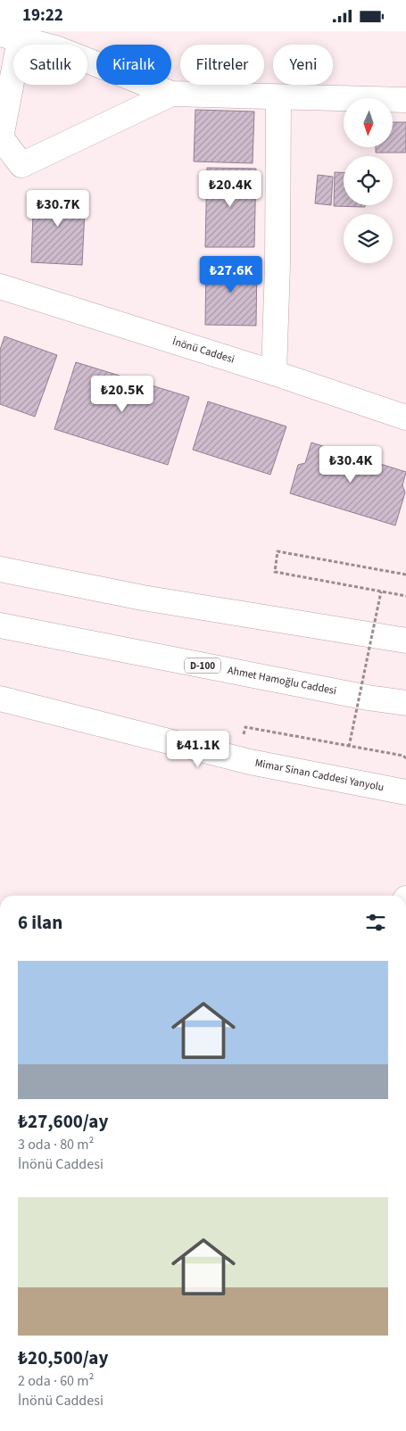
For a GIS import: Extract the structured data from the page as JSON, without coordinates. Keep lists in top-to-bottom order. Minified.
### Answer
{"streets":{"main road":["İnönü Caddesi","D-100","Ahmet Hamoğlu Caddesi","Mimar Sinan Caddesi Yanyolu"]},"north":"bottom","page":{"status":"19:22","chip":["Satılık","Kiralık","Filtreler","Yeni"],"price":["₺20.4K","₺30.7K","₺27.6K","₺20.5K","₺30.4K","₺41.1K"],"heading":"6 ilan","list":[{"name":"₺27,600/ay","note":"3 oda · 80 m² · İnönü Caddesi"},{"name":"₺20,500/ay","note":"2 oda · 60 m² · İnönü Caddesi"}]}}
